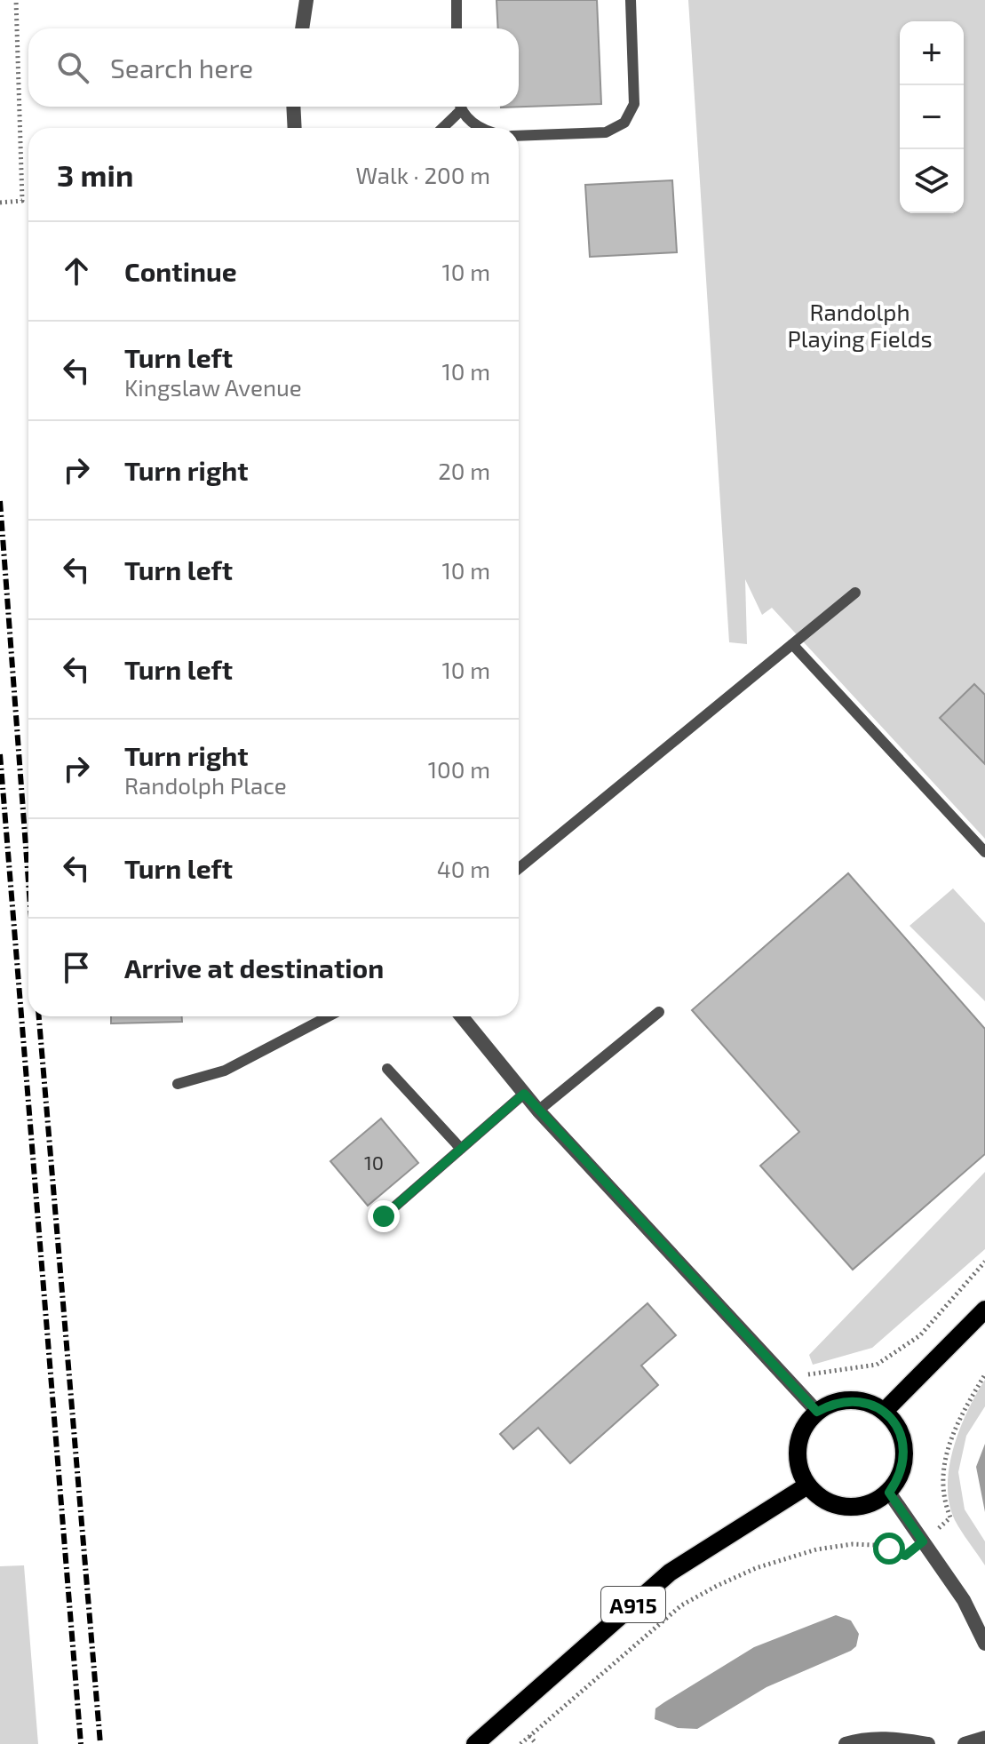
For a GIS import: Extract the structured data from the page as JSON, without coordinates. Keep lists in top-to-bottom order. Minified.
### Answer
{"streets":{"main road":["A915"]},"parks":["Randolph Playing Fields"],"house_numbers":["10"],"page":{"map_buttons":["+","−"],"search":"Search here","heading":["3 min","Walk · 200 m"],"list":[["Continue","10 m"],["Turn left","Kingslaw Avenue","10 m"],["Turn right","20 m"],["Turn left","10 m"],["Turn left","10 m"],["Turn right","Randolph Place","100 m"],["Turn left","40 m"],"Arrive at destination"]}}
